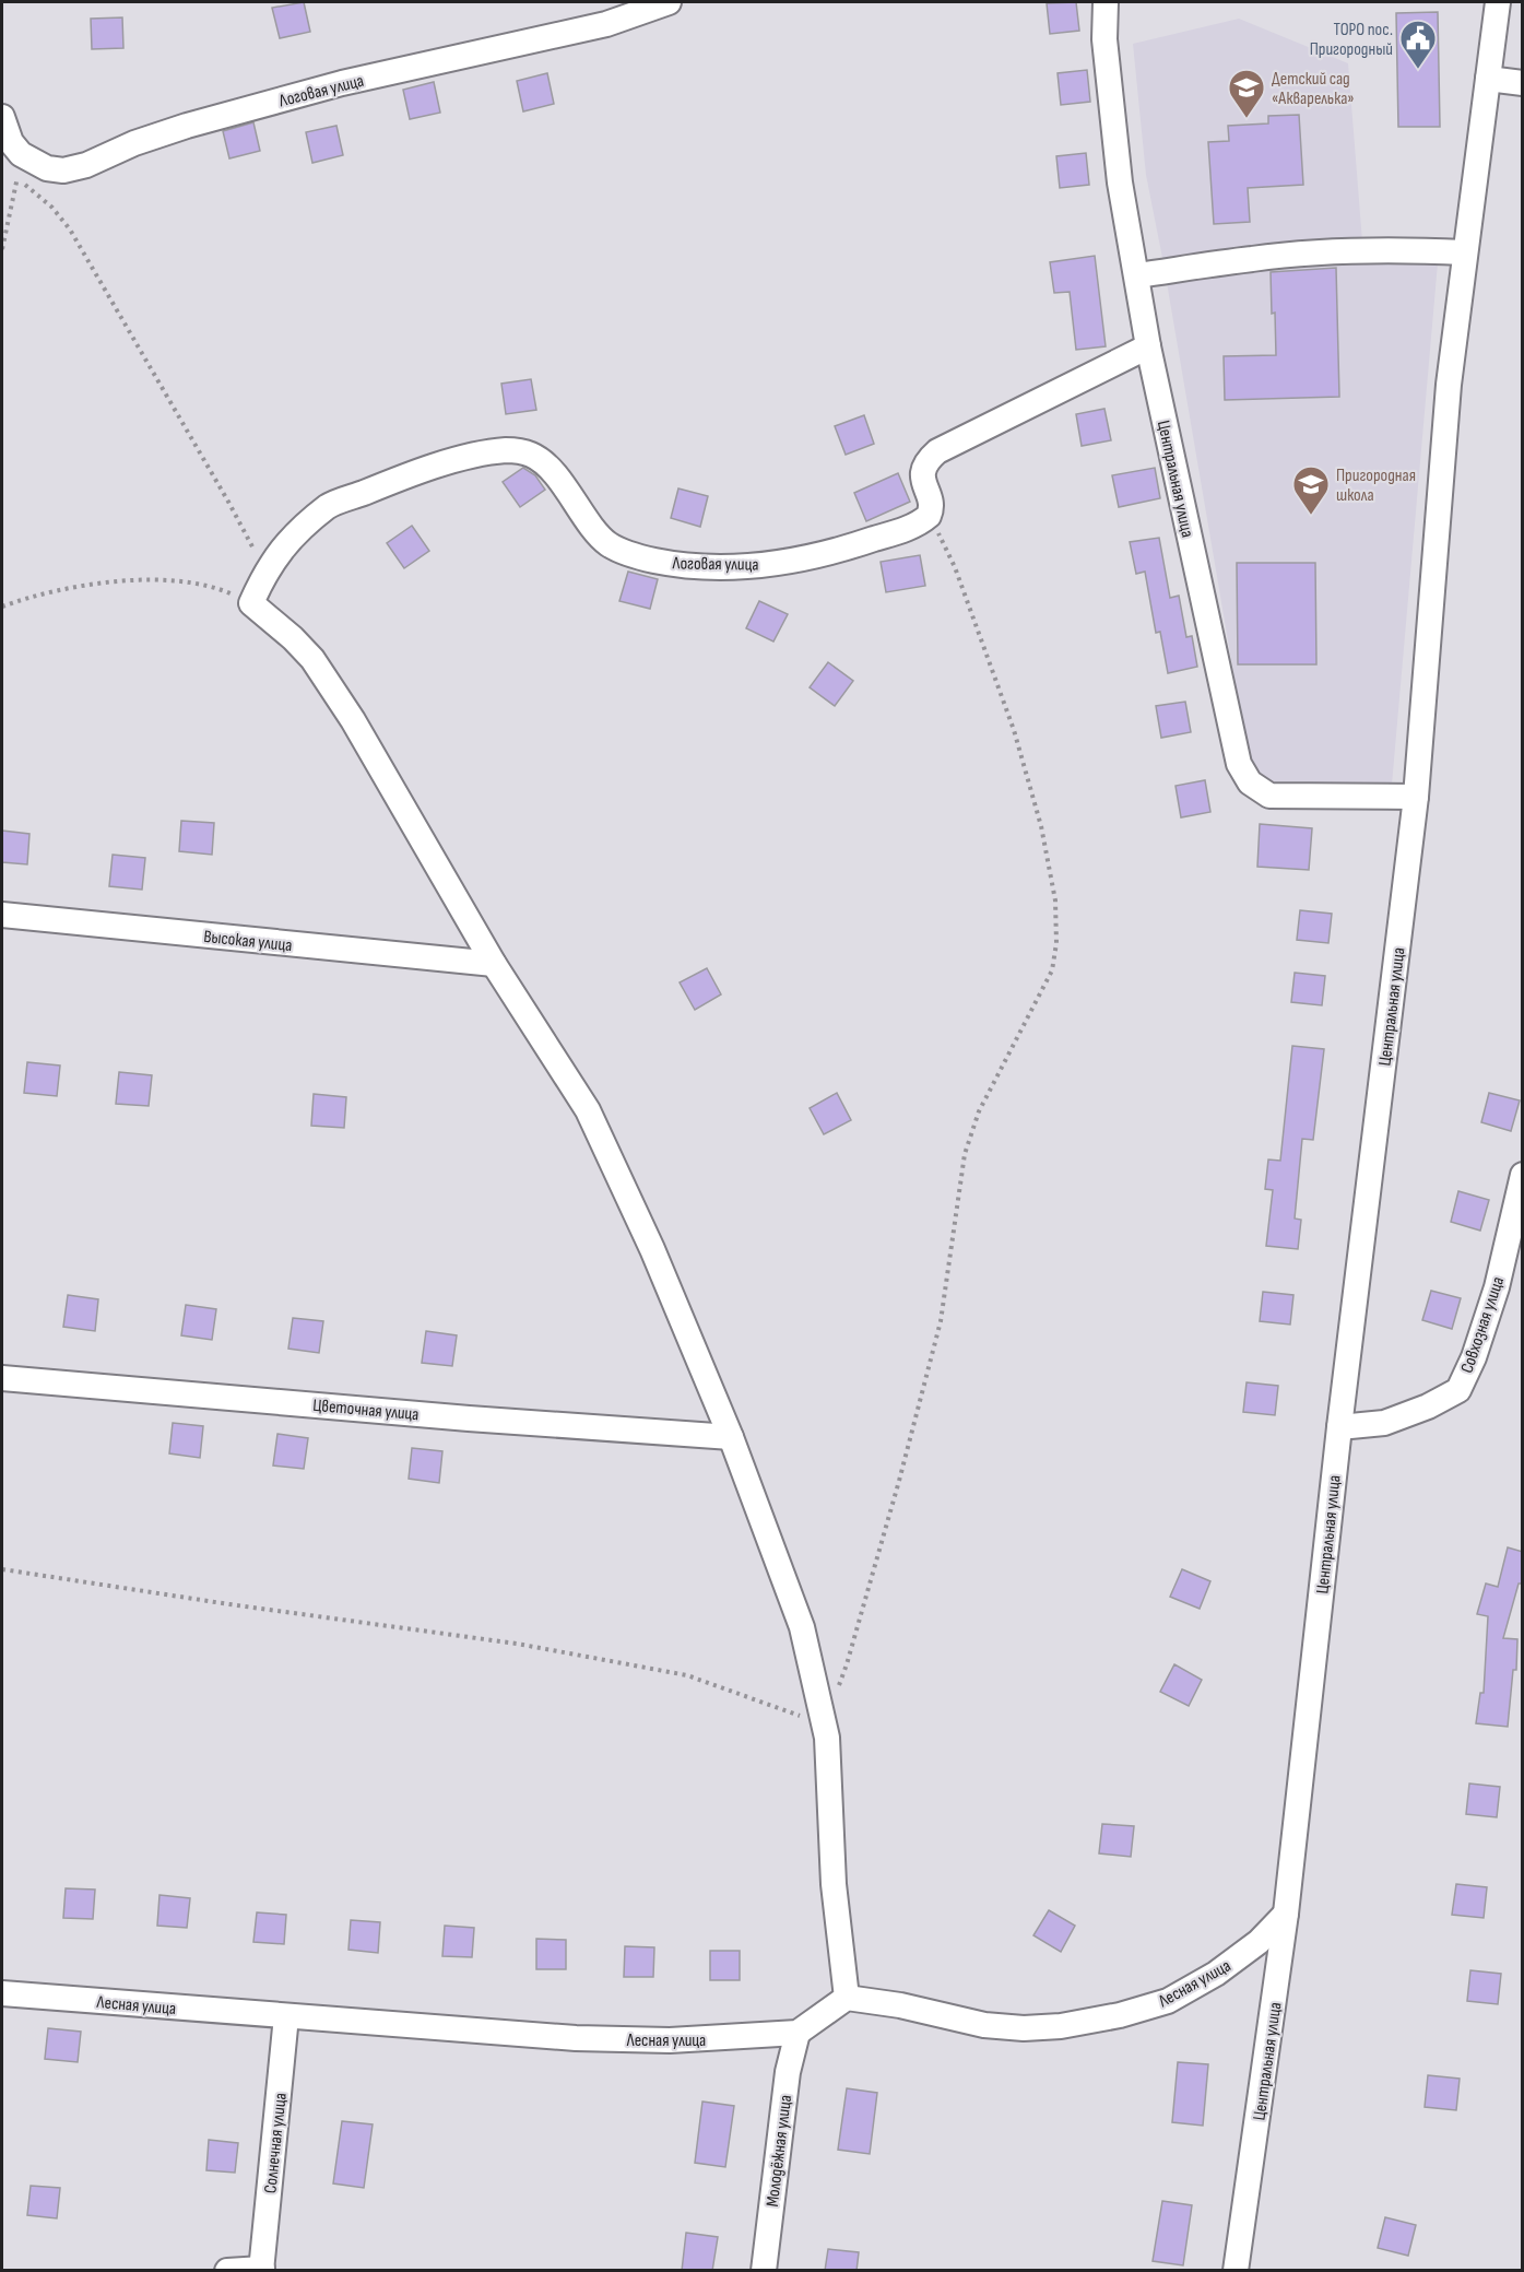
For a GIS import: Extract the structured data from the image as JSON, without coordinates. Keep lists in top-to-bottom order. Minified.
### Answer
{"streets":{"street":["Логовая улица","Центральная улица","Высокая улица","Совхозная улица","Цветочная улица","Лесная улица","Солнечная улица","Молодёжная улица"]},"crossings":[["Центральная улица","Совхозная улица"],["Центральная улица","Лесная улица"],["Лесная улица","Солнечная улица"],["Лесная улица","Молодёжная улица"]],"places":{"public building":["ТОРО пос. Пригородный"],"school or university":["Детский сад «Акварелька»","Пригородная школа"]}}
